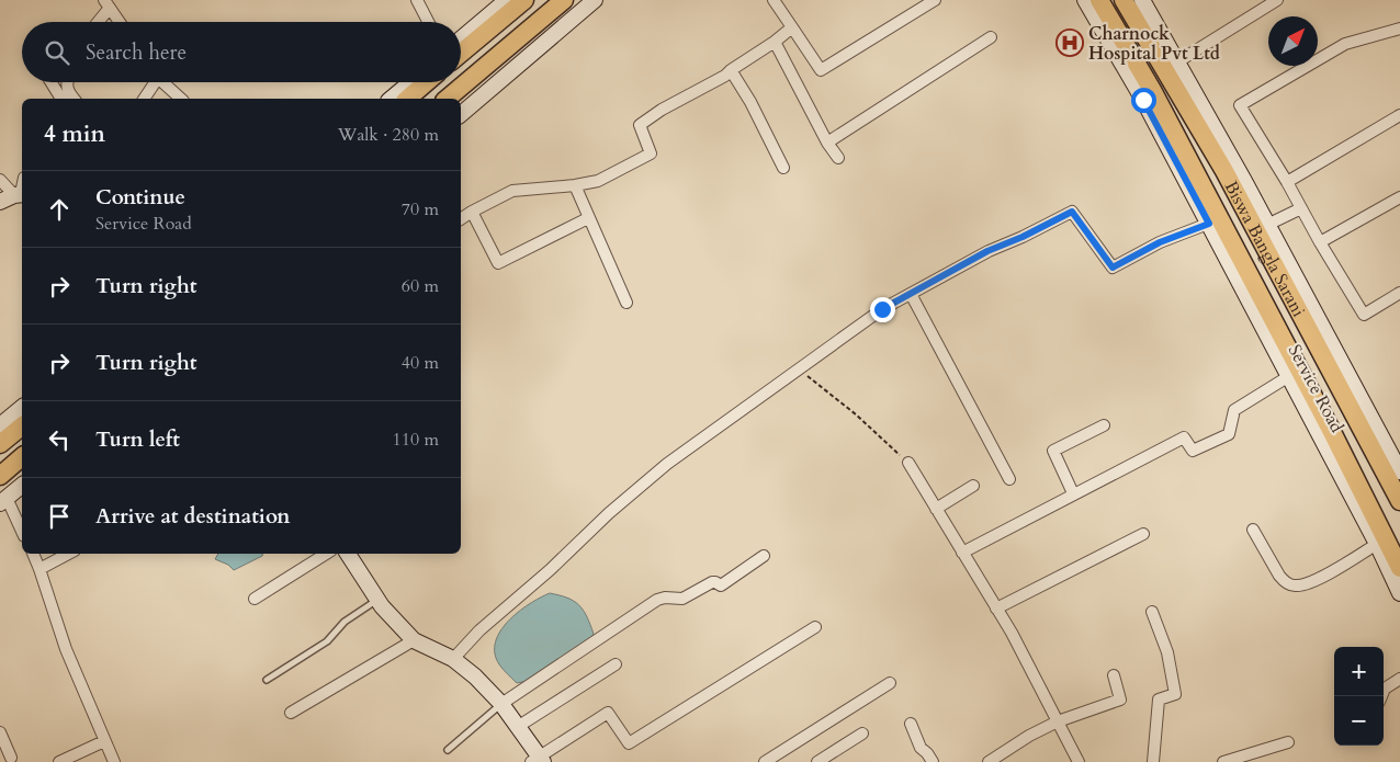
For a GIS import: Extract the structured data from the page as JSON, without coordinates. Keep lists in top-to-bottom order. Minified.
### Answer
{"streets":{"main road":["Biswa Bangla Sarani"],"street":["Service Road"]},"crossings":[["Biswa Bangla Sarani","Service Road"]],"places":{"hospital":["Charnock Hospital Pvt Ltd"]},"north":"top right","page":{"search":"Search here","heading":["4 min","Walk · 280 m"],"list":[["Continue","Service Road","70 m"],["Turn right","60 m"],["Turn right","40 m"],["Turn left","110 m"],"Arrive at destination"],"map_buttons":["+","−"]}}
